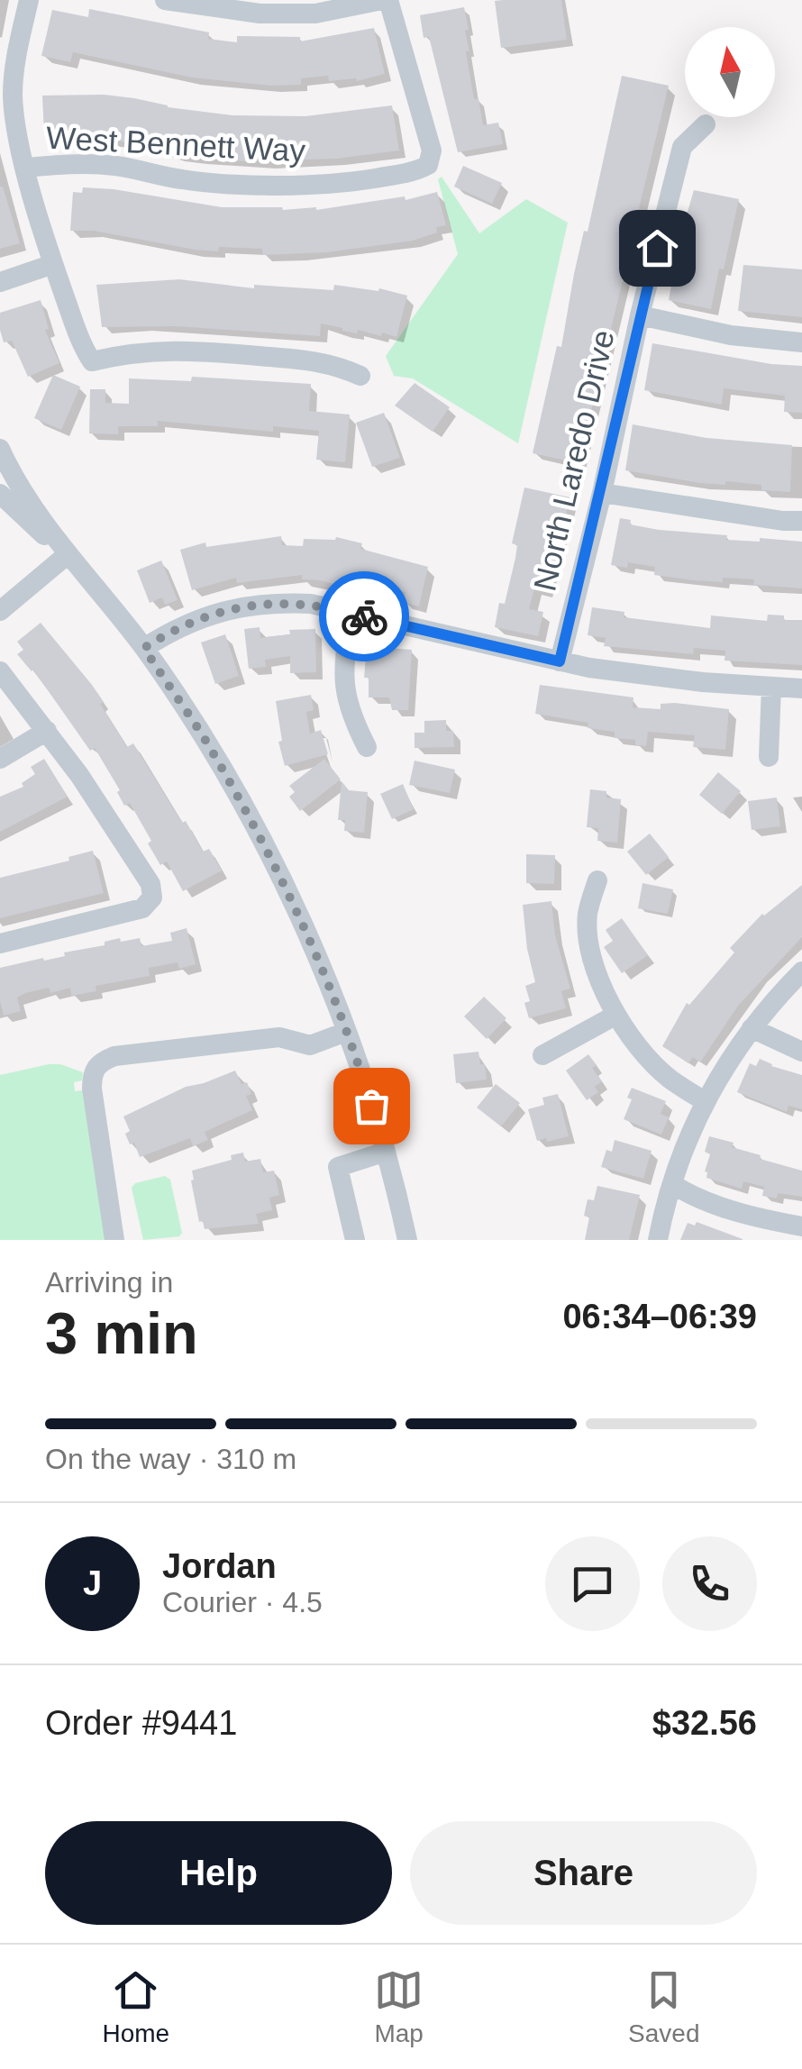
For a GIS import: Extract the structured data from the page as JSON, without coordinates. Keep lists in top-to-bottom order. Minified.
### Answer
{"streets":{"street":["West Bennett Way","North Laredo Drive"]},"north":"top","page":{"heading":["3 min","Arriving in","06:34–06:39"],"panel":["Jordan","Courier · 4.5","Order #9441","$32.56"],"bar":"On the way · 310 m","round":"J","buttons":["Help","Share"],"tabs":["Home","Map","Saved"]}}
